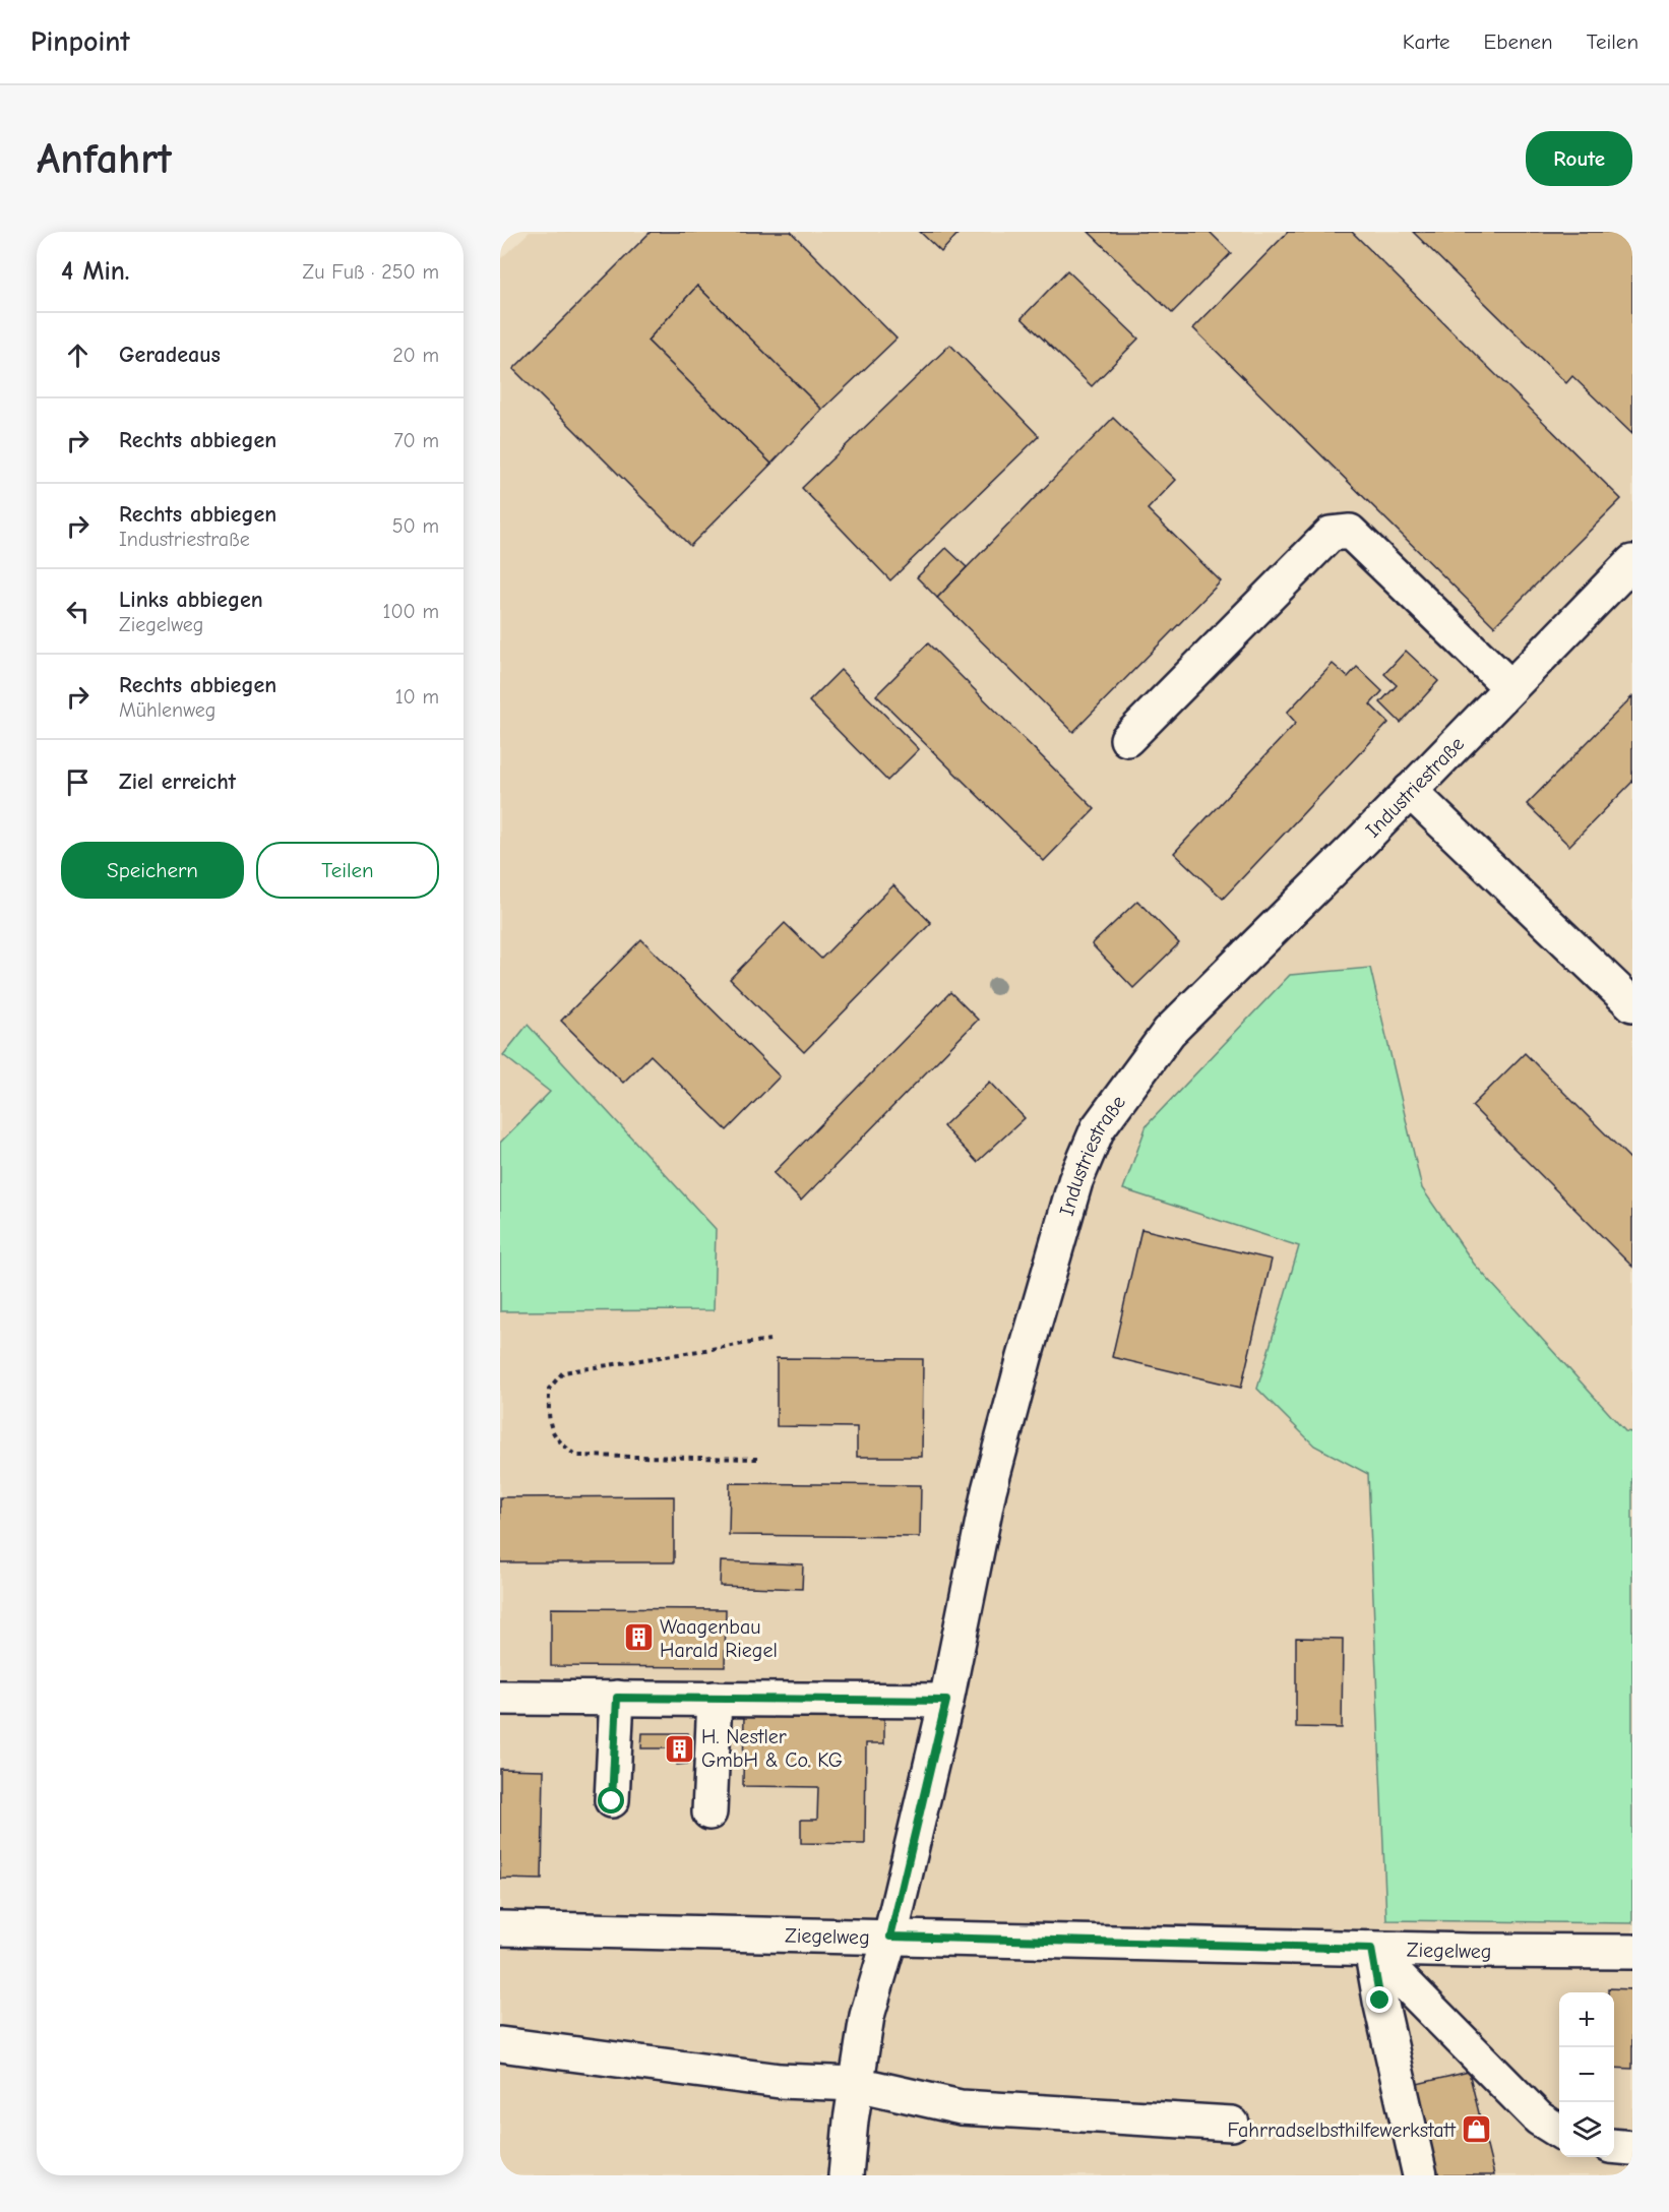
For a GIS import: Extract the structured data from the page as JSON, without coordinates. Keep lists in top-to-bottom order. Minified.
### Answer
{"streets":{"street":["Industriestraße","Ziegelweg"]},"crossings":[["Industriestraße","Ziegelweg"]],"places":{"building":["Waagenbau Harald Riegel","H. Nestler GmbH & Co. KG"],"shop":["Fahrradselbsthilfewerkstatt"]},"page":{"header":"Pinpoint","nav":["Karte","Ebenen","Teilen"],"buttons":["Route",["Speichern","Teilen"]],"title":"Anfahrt","heading":["4 Min.","Zu Fuß · 250 m"],"list":[["Geradeaus","20 m"],["Rechts abbiegen","70 m"],["Rechts abbiegen","Industriestraße","50 m"],["Links abbiegen","Ziegelweg","100 m"],["Rechts abbiegen","Mühlenweg","10 m"],"Ziel erreicht"],"map_buttons":["+","−"]}}
